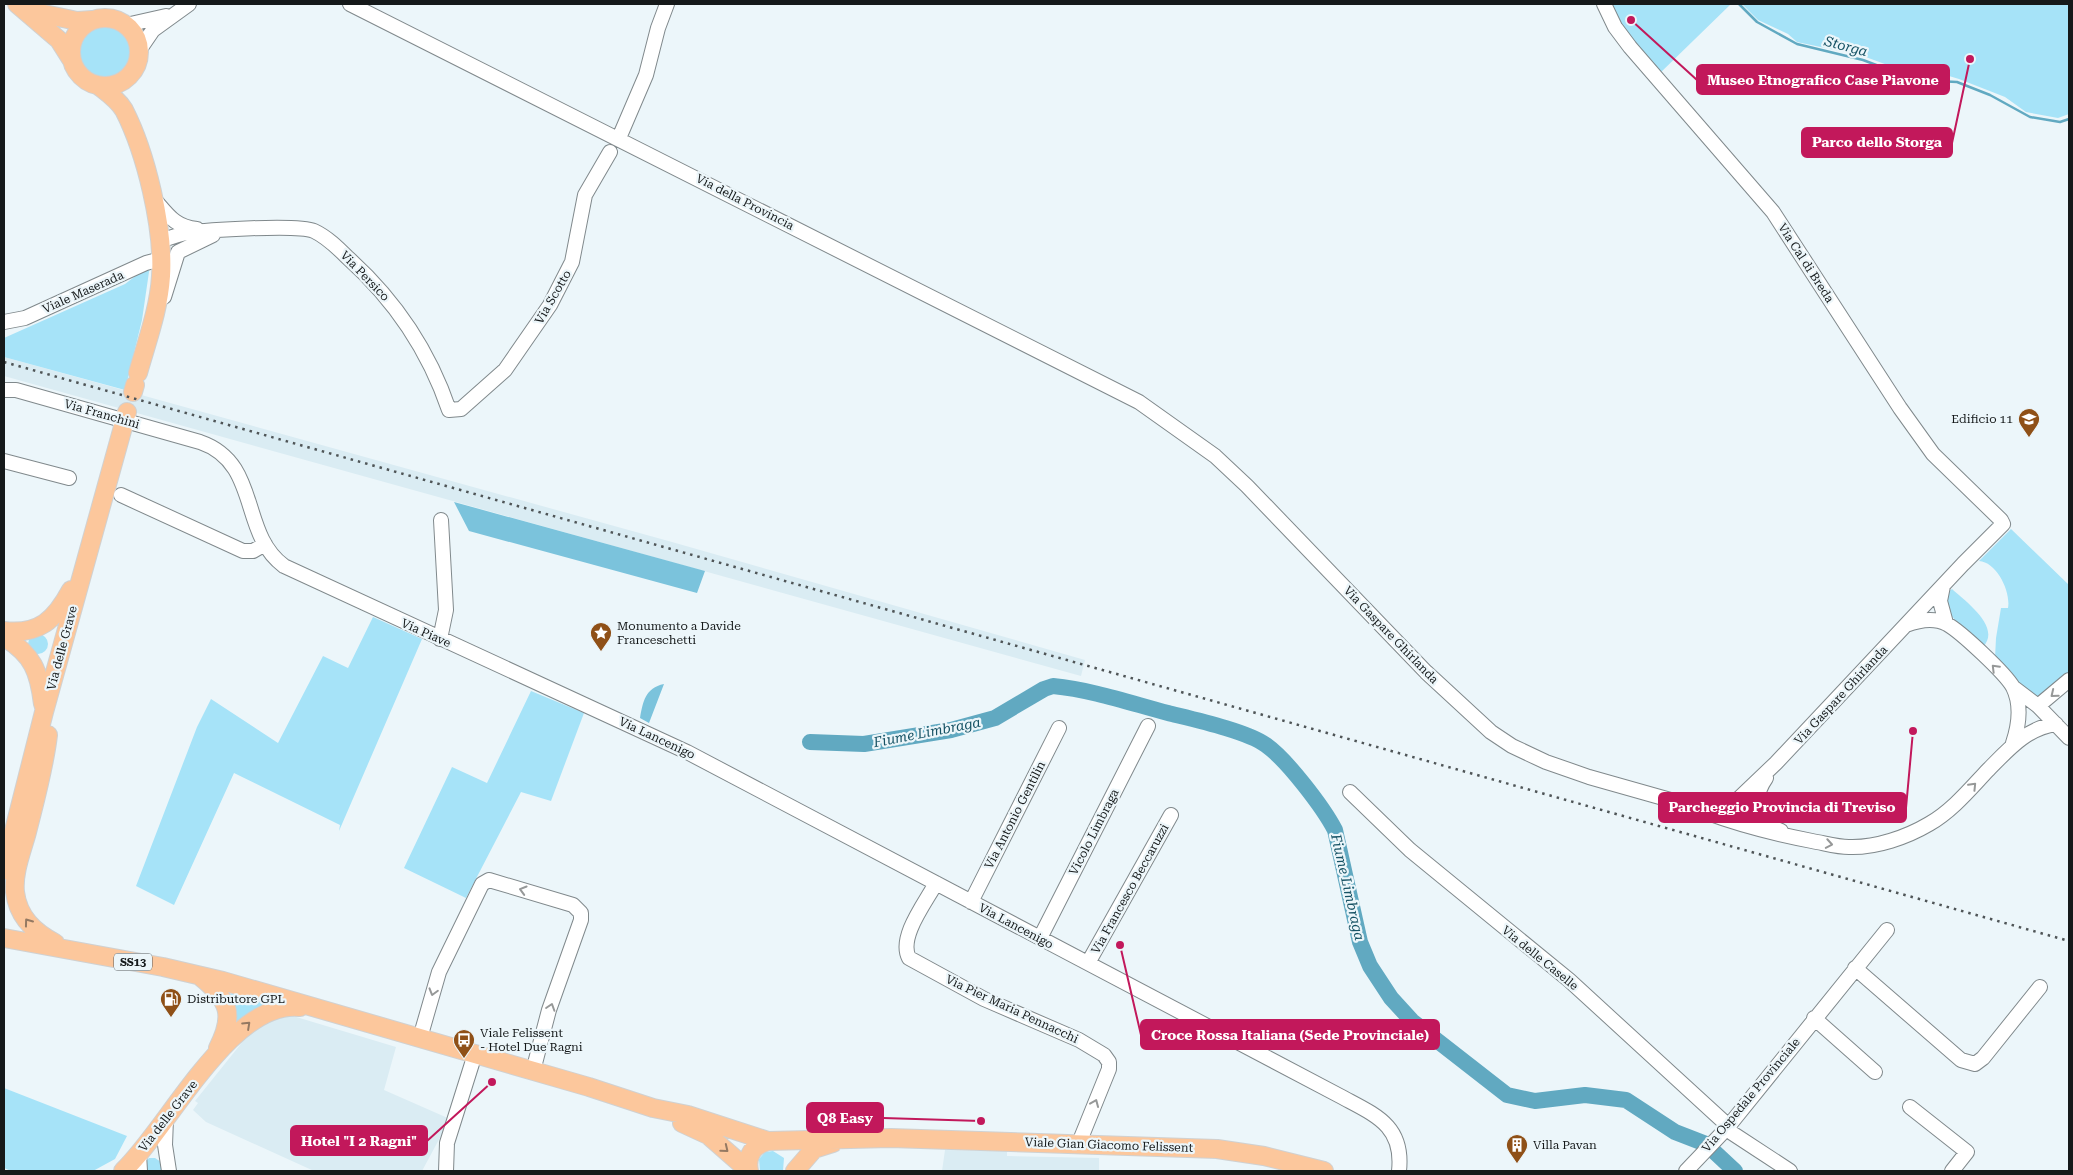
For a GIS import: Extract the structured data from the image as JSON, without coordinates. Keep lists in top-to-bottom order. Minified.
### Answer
{"streets":{"main road":["Via delle Grave","SS13","Viale Gian Giacomo Felissent"],"street":["Via della Provincia","Via Cal di Breda","Via Persico","Viale Maserada","Via Scotto","Via Franchini","Via Piave","Via Gaspare Ghirlanda","Via Lancenigo","Via Antonio Gentilin","Vicolo Limbraga","Via Francesco Beccaruzzi","Via delle Caselle","Via Pier Maria Pennacchi","Via Ospedale Provinciale"]},"crossings":[["Via della Provincia","Via Gaspare Ghirlanda"],["Via Cal di Breda","Via Gaspare Ghirlanda"],["Via Persico","Via Scotto"],["Via Franchini","Via Piave"],["Via Piave","Via Lancenigo"],["Via delle Grave","Viale Gian Giacomo Felissent"],["Via Lancenigo","Via Antonio Gentilin"],["Via Lancenigo","Vicolo Limbraga"],["Via Lancenigo","Via Francesco Beccaruzzi"],["Via Lancenigo","Via Pier Maria Pennacchi"],["Via delle Caselle","Via Ospedale Provinciale"],["Via Pier Maria Pennacchi","Viale Gian Giacomo Felissent"]],"water":["Storga","Fiume Limbraga"],"places":{"other":["Museo Etnografico Case Piavone","Parco dello Storga","Parcheggio Provincia di Treviso","Croce Rossa Italiana (Sede Provinciale)","Hotel \"I 2 Ragni\"","Q8 Easy"],"school or university":["Edificio 11"],"place":["Monumento a Davide Franceschetti"],"fuel station":["Distributore GPL"],"bus stop":["Viale Felissent - Hotel Due Ragni"],"building":["Villa Pavan"]}}
